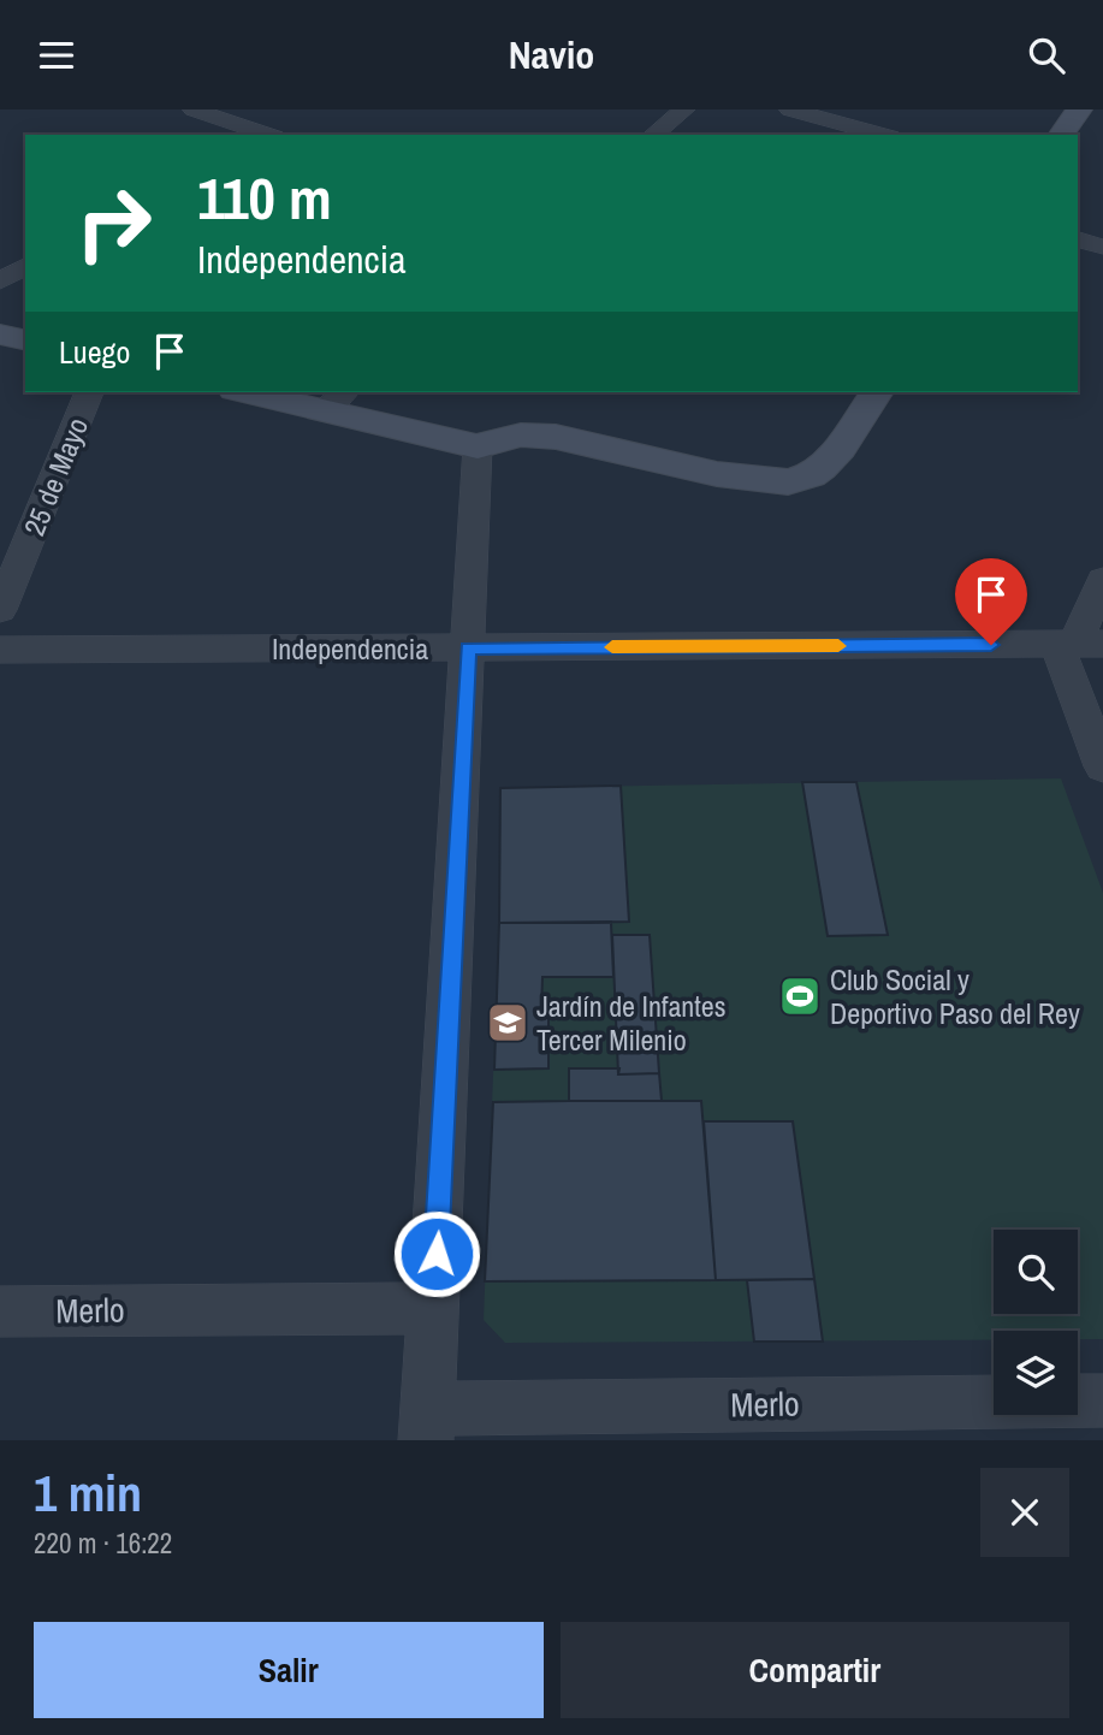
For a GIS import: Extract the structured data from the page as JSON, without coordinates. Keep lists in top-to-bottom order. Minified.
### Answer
{"streets":{"street":["25 de Mayo","Independencia","Merlo"]},"places":{"sports":["Club Social y Deportivo Paso del Rey"],"school or university":["Jardín de Infantes Tercer Milenio"]},"page":{"header":"Navio","turn":["110 m","Independencia"],"then":"Luego","heading":["1 min","220 m · 16:22"],"buttons":["Salir","Compartir"]}}
